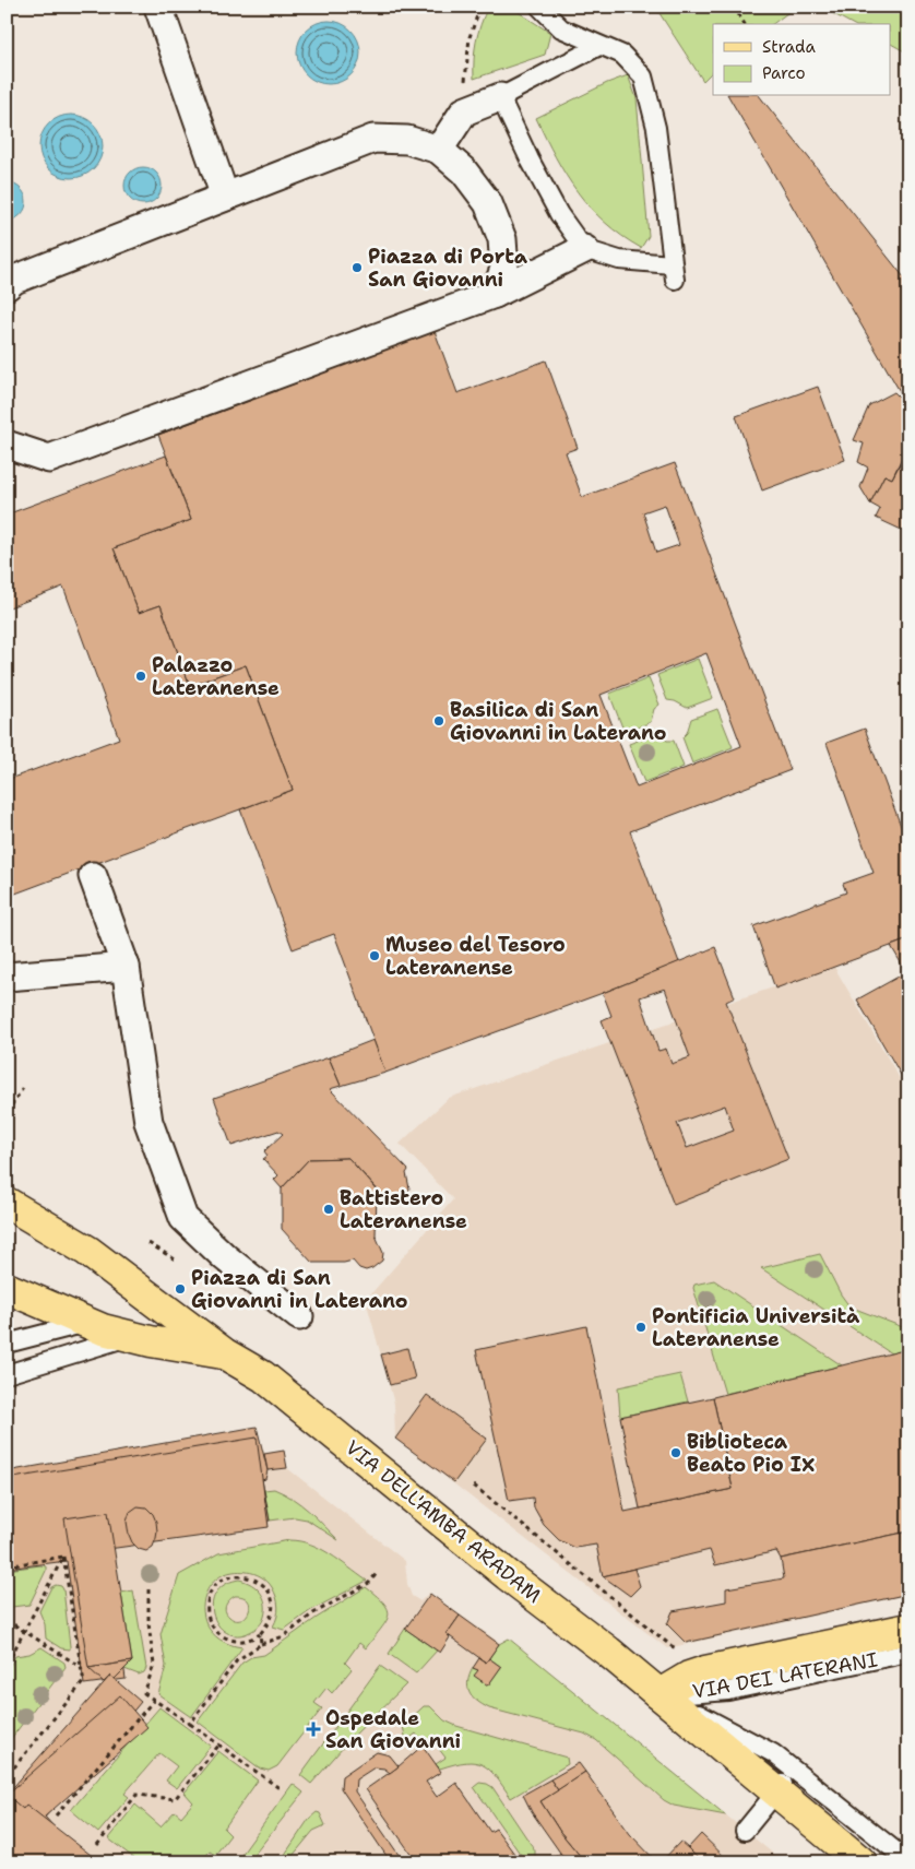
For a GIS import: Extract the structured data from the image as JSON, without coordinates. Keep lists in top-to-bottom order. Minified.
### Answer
{"streets":{"main road":["VIA DELL'AMBA ARADAM","VIA DEI LATERANI"]},"crossings":[["VIA DELL'AMBA ARADAM","VIA DEI LATERANI"]],"places":{"other":["Piazza di Porta San Giovanni","Palazzo Lateranense","Basilica di San Giovanni in Laterano","Museo del Tesoro Lateranense","Battistero Lateranense","Piazza di San Giovanni in Laterano","Pontificia Università Lateranense","Biblioteca Beato Pio IX"],"health":["Ospedale San Giovanni"]},"legend":["Strada","Parco"]}
